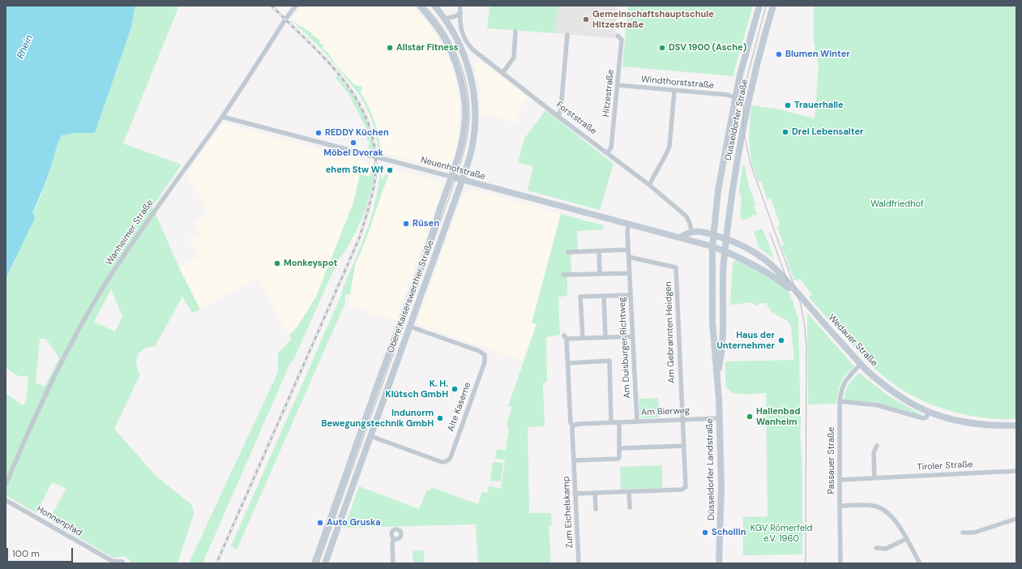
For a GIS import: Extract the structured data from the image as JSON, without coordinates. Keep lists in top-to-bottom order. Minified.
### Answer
{"streets":{"street":["Windthorststraße","Hitzestraße","Forststraße","Düsseldorfer Straße","Neuenhofstraße","Wanheimer Straße","Obere Kaiserswerther Straße","Am Gebrannten Heidgen","Wedauer Straße","Am Duisburger Richtweg","Alte Kaserne","Am Bierweg","Passauer Straße","Tiroler Straße","Düsseldorfer Landstraße","Zum Eichelskamp","Honnenpfad"]},"crossings":[["Windthorststraße","Hitzestraße"],["Windthorststraße","Düsseldorfer Straße"],["Hitzestraße","Forststraße"],["Düsseldorfer Straße","Wedauer Straße"],["Düsseldorfer Straße","Düsseldorfer Landstraße"],["Neuenhofstraße","Wanheimer Straße"],["Neuenhofstraße","Obere Kaiserswerther Straße"],["Neuenhofstraße","Wedauer Straße"],["Neuenhofstraße","Am Duisburger Richtweg"],["Neuenhofstraße","Düsseldorfer Landstraße"],["Obere Kaiserswerther Straße","Alte Kaserne"],["Am Gebrannten Heidgen","Am Duisburger Richtweg"],["Am Gebrannten Heidgen","Am Bierweg"],["Am Gebrannten Heidgen","Zum Eichelskamp"],["Wedauer Straße","Passauer Straße"],["Wedauer Straße","Düsseldorfer Landstraße"],["Am Duisburger Richtweg","Am Bierweg"],["Am Duisburger Richtweg","Zum Eichelskamp"],["Am Bierweg","Düsseldorfer Landstraße"],["Am Bierweg","Zum Eichelskamp"],["Passauer Straße","Tiroler Straße"]],"water":["Rhein"],"parks":["Waldfriedhof","KGV Römerfeld e.V. 1960"],"places":["Gemeinschaftshauptschule Hitzestraße","Allstar Fitness","DSV 1900 (Asche)","Blumen Winter","Trauerhalle","Drei Lebensalter","REDDY Küchen","Möbel Dvorak","ehem Stw Wf","Rüsen","Monkeyspot","Haus der Unternehmer","K. H. Klütsch GmbH","Hallenbad Wanheim","Indunorm Bewegungstechnik GmbH","Auto Gruska","Schollin"],"scale_bar":"100 m"}
